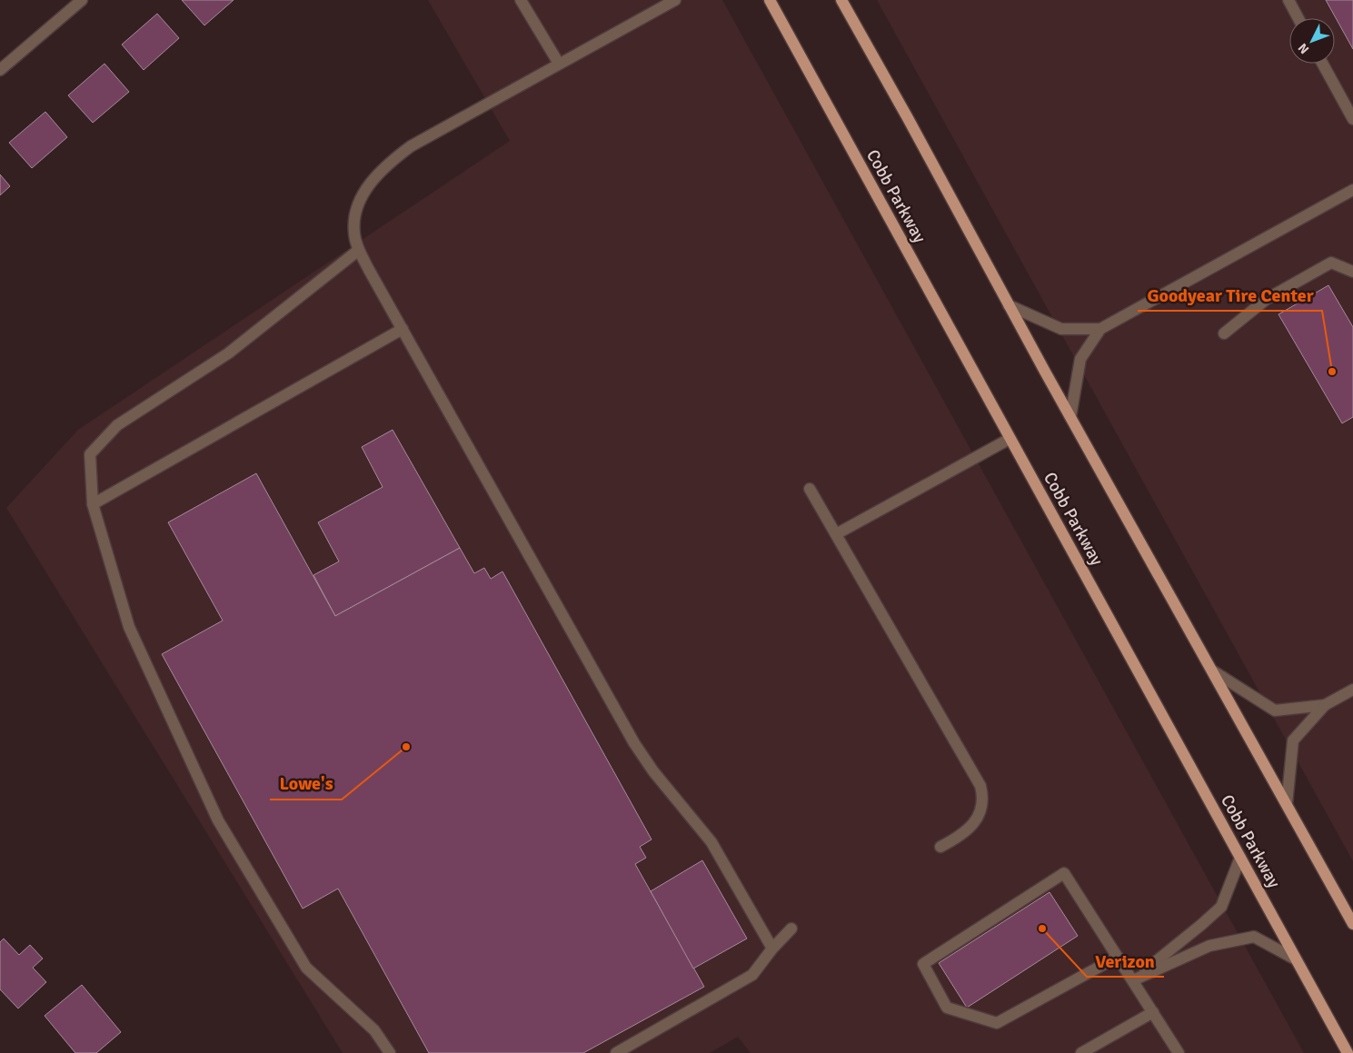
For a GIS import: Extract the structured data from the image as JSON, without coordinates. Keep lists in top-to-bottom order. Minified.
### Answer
{"streets":{"main road":["Cobb Parkway"]},"places":["Goodyear Tire Center","Lowe's","Verizon"],"north":"bottom left"}
